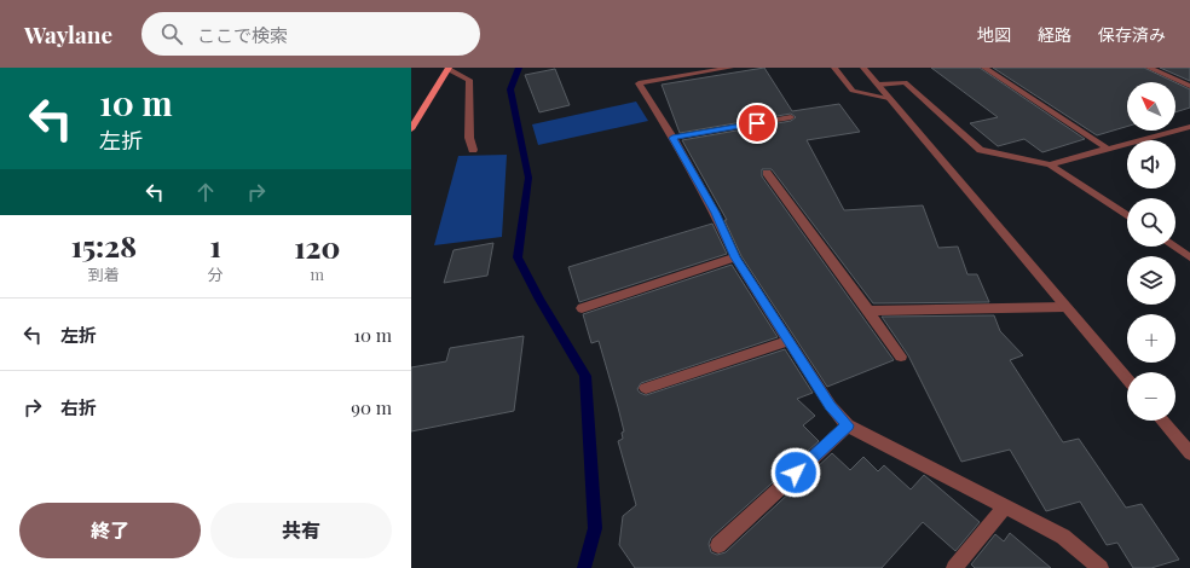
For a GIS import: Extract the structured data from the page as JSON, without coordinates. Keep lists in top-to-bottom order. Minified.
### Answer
{"north":"top left","page":{"header":"Waylane","search":"ここで検索","nav":["地図","経路","保存済み"],"turn":["10 m","左折"],"map_buttons":["+","−"],"eta":["15:28","到着","1","分","120","m"],"list":[{"name":"左折","value":"10 m"},{"name":"右折","value":"90 m"}],"buttons":["終了","共有"]}}
